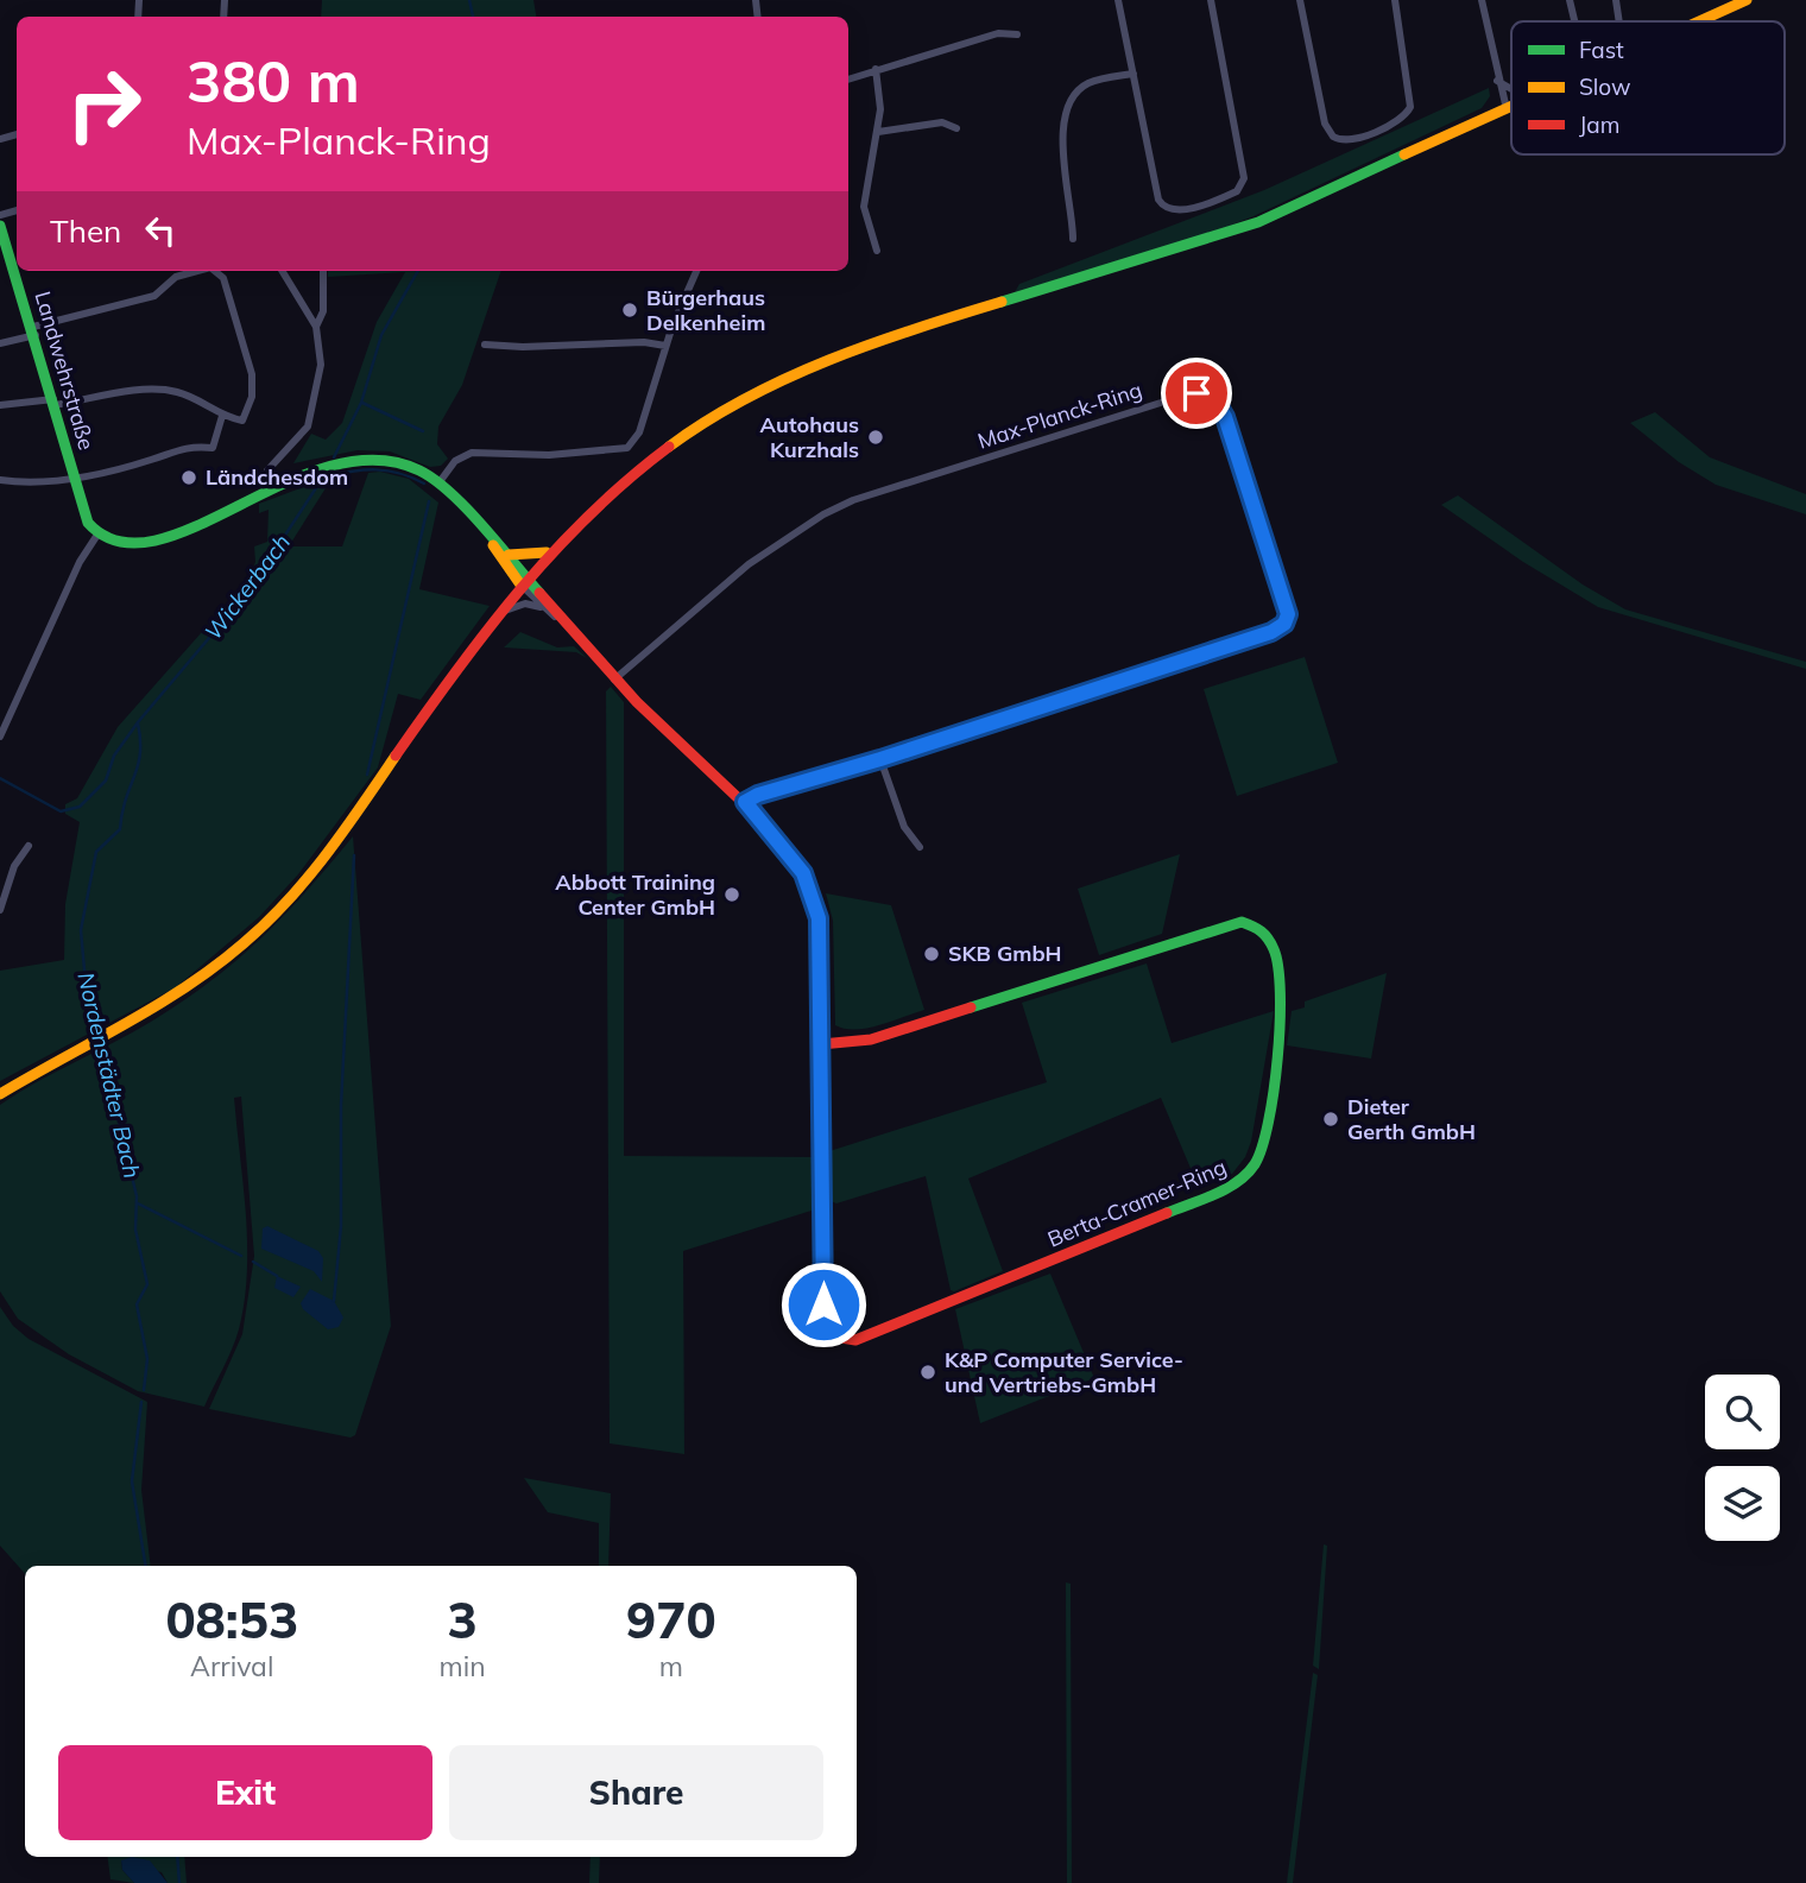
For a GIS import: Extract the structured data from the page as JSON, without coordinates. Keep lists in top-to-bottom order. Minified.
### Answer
{"streets":{"main road":["Landwehrstraße","Berta-Cramer-Ring"],"street":["Max-Planck-Ring"]},"crossings":[["Max-Planck-Ring","Berta-Cramer-Ring"]],"water":["Wickerbach","Nordenstädter Bach"],"places":["Bürgerhaus Delkenheim","Autohaus Kurzhals","Ländchesdom","Abbott Training Center GmbH","SKB GmbH","Dieter Gerth GmbH","K&P Computer Service- und Vertriebs-GmbH"],"legend":["Fast","Slow","Jam"],"page":{"turn":["380 m","Max-Planck-Ring"],"then":"Then","eta":["08:53","Arrival","3","min","970","m"],"buttons":["Exit","Share"]}}
